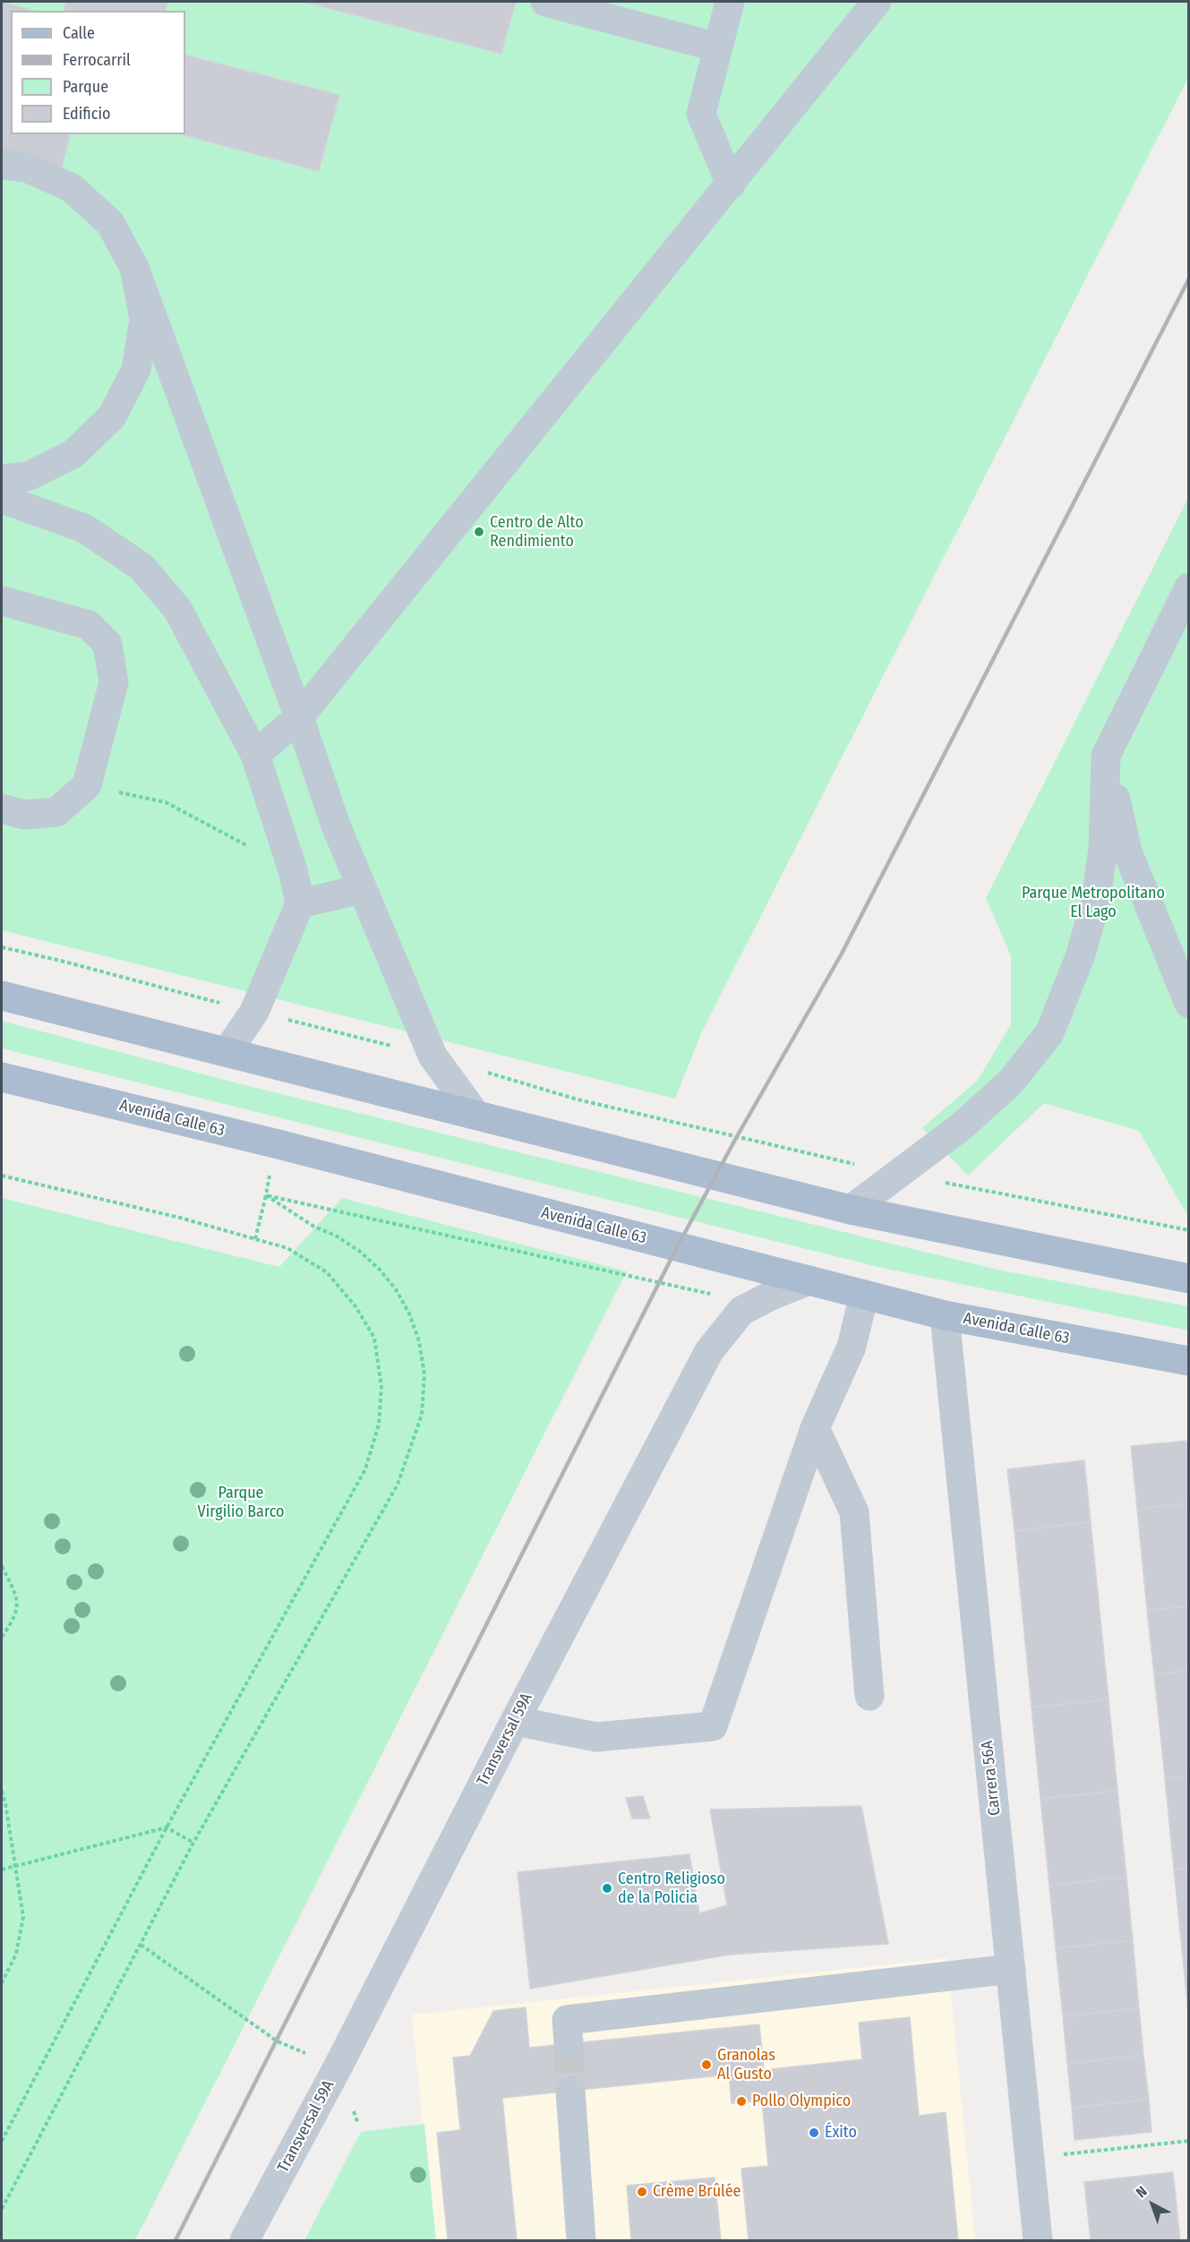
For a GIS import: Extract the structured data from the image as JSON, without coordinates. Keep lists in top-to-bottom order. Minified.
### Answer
{"streets":{"main road":["Avenida Calle 63"],"street":["Transversal 59A","Carrera 56A"]},"crossings":[["Avenida Calle 63","Transversal 59A"],["Avenida Calle 63","Carrera 56A"]],"parks":["Parque Metropolitano El Lago","Parque Virgilio Barco"],"places":["Centro de Alto Rendimiento","Centro Religioso de la Policia","Granolas Al Gusto","Pollo Olympico","Éxito","Crème Brûlée"],"legend":["Calle","Ferrocarril","Parque","Edificio"],"north":"top left"}
